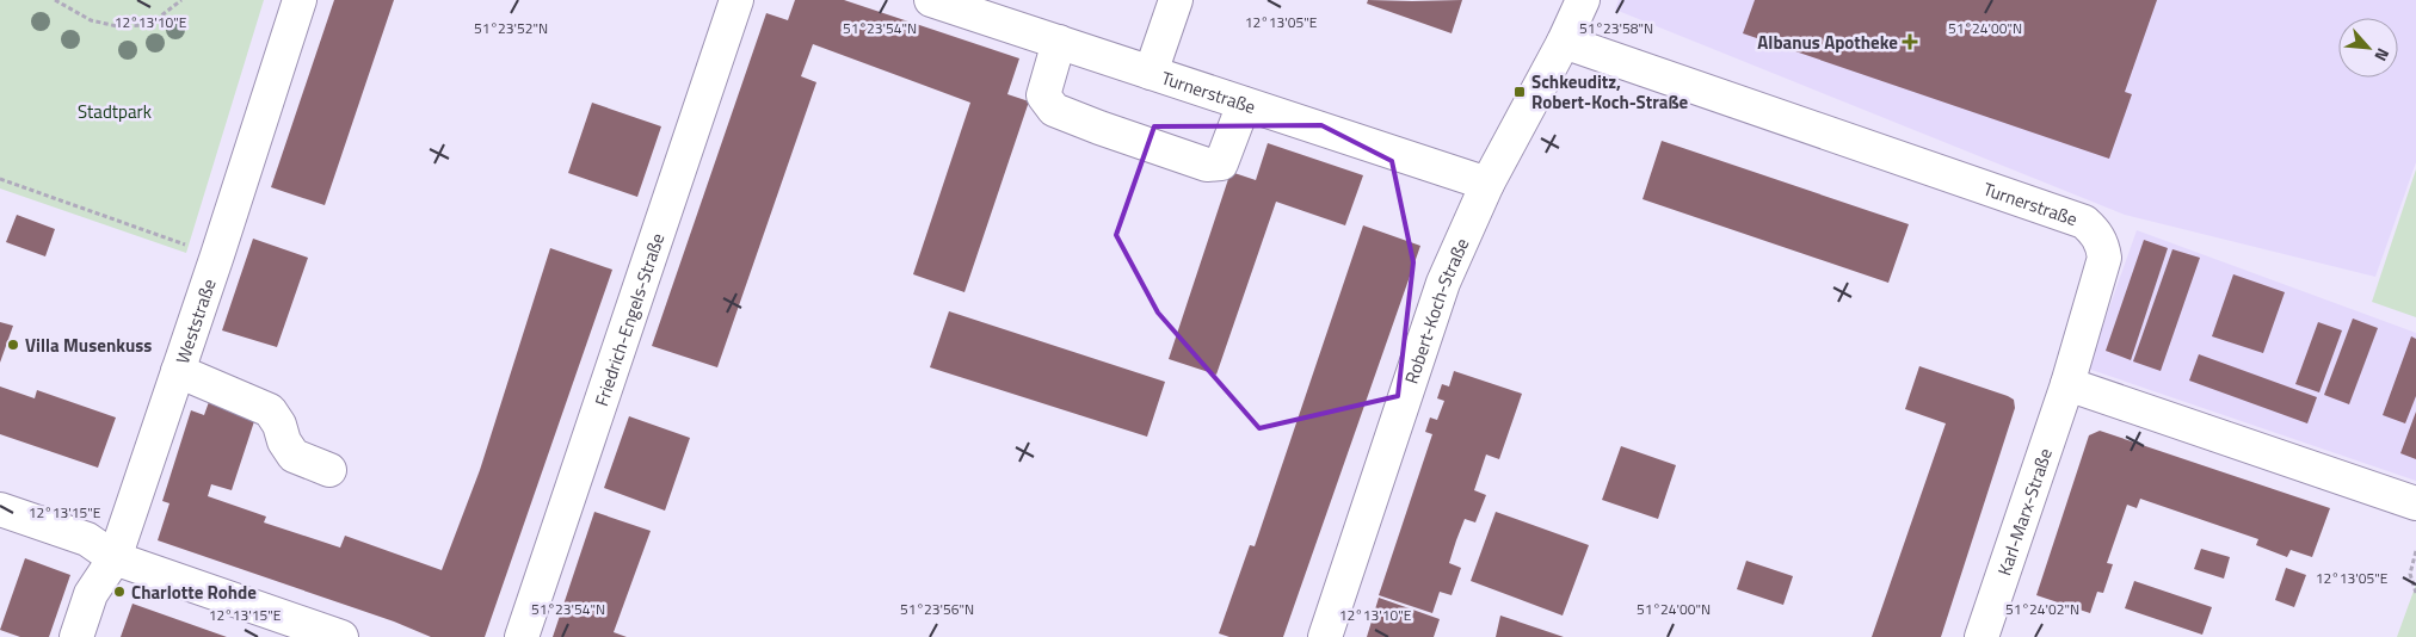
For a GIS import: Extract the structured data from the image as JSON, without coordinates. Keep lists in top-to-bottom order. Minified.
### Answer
{"streets":{"street":["Turnerstraße","Robert-Koch-Straße","Friedrich-Engels-Straße","Weststraße","Karl-Marx-Straße"]},"crossings":[["Turnerstraße","Robert-Koch-Straße"],["Turnerstraße","Karl-Marx-Straße"]],"parks":["Stadtpark"],"places":{"health":["Albanus Apotheke"],"transit":["Schkeuditz, Robert-Koch-Straße"],"other":["Villa Musenkuss","Charlotte Rohde"]},"north":"bottom right","coordinates":["12°13'10\"E","12°13'05\"E","51°23'52\"N","51°23'54\"N","51°23'58\"N","51°24'00\"N","12°13'15\"E","51°23'56\"N","51°24'02\"N"]}
